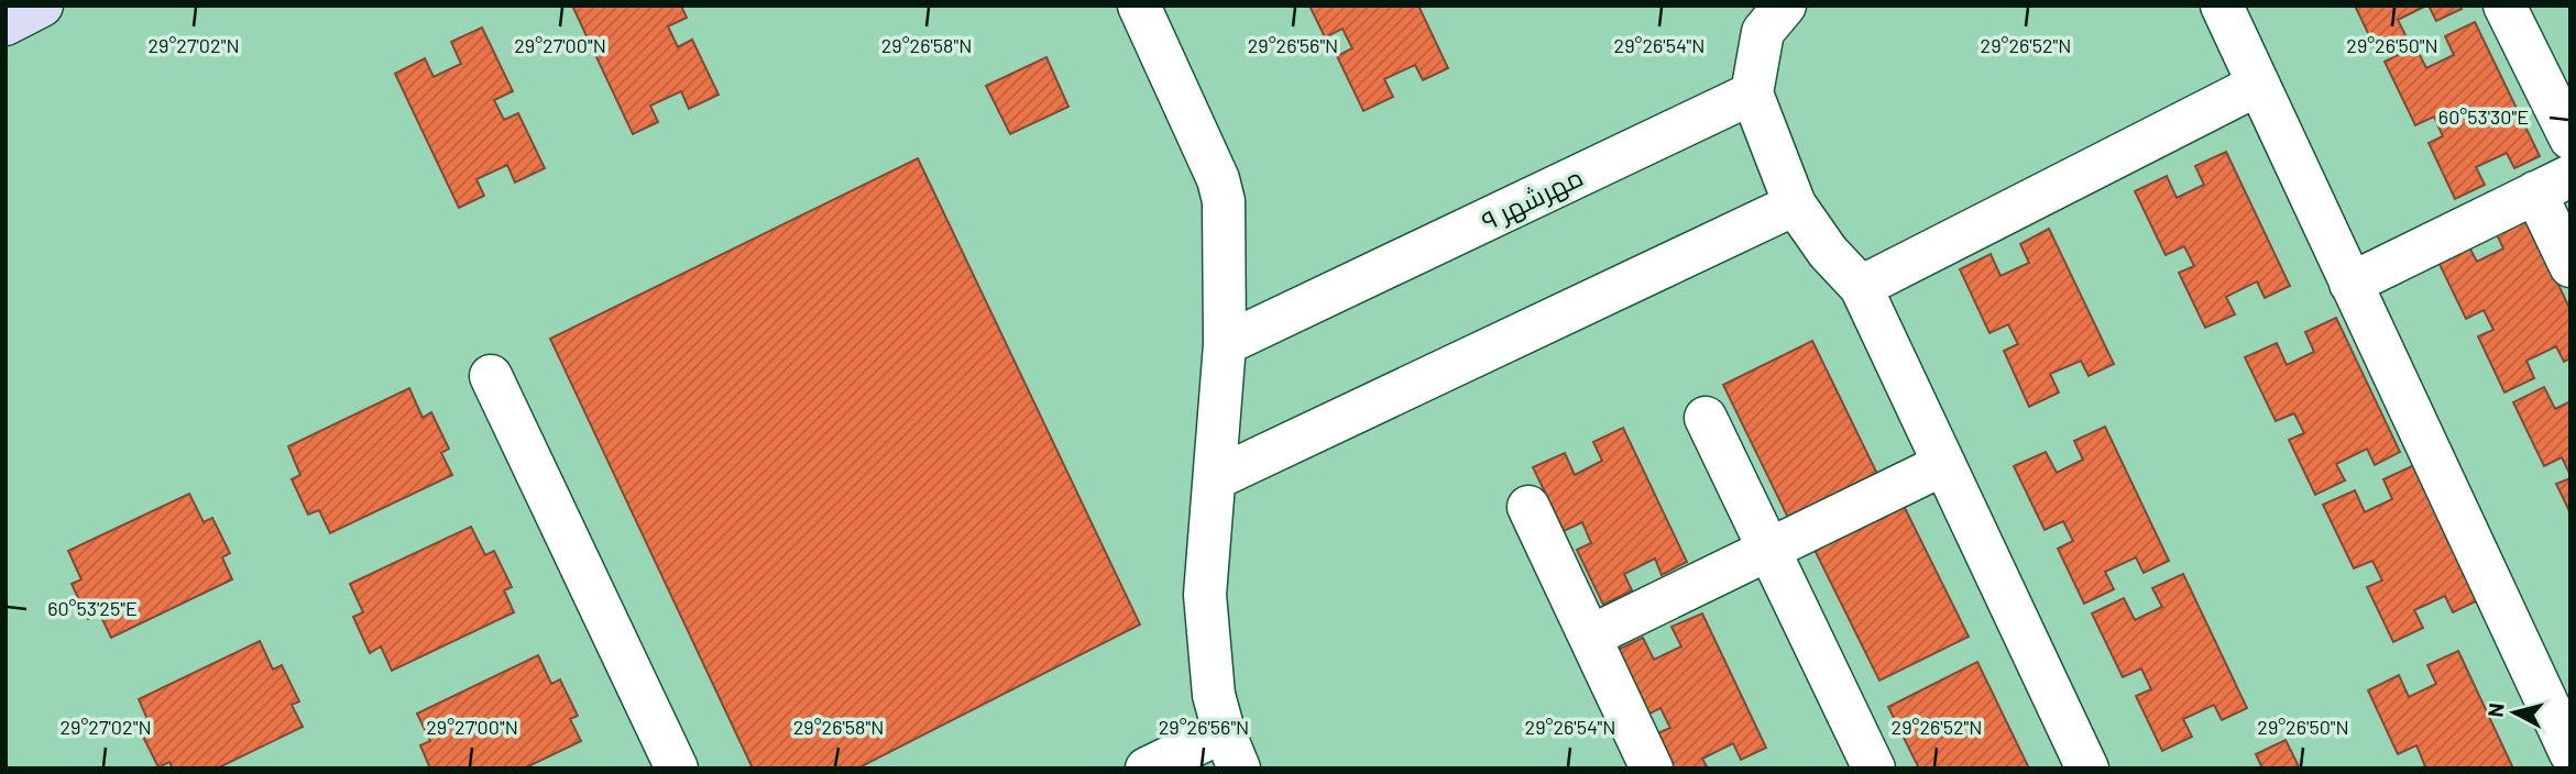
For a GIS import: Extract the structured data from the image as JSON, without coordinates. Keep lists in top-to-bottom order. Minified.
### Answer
{"streets":{"street":["مهرشهر ۹"]},"north":"left","coordinates":["29°27'02\"N","29°27'00\"N","29°26'58\"N","29°26'56\"N","29°26'54\"N","29°26'52\"N","29°26'50\"N","60°53'30\"E","60°53'25\"E"]}
